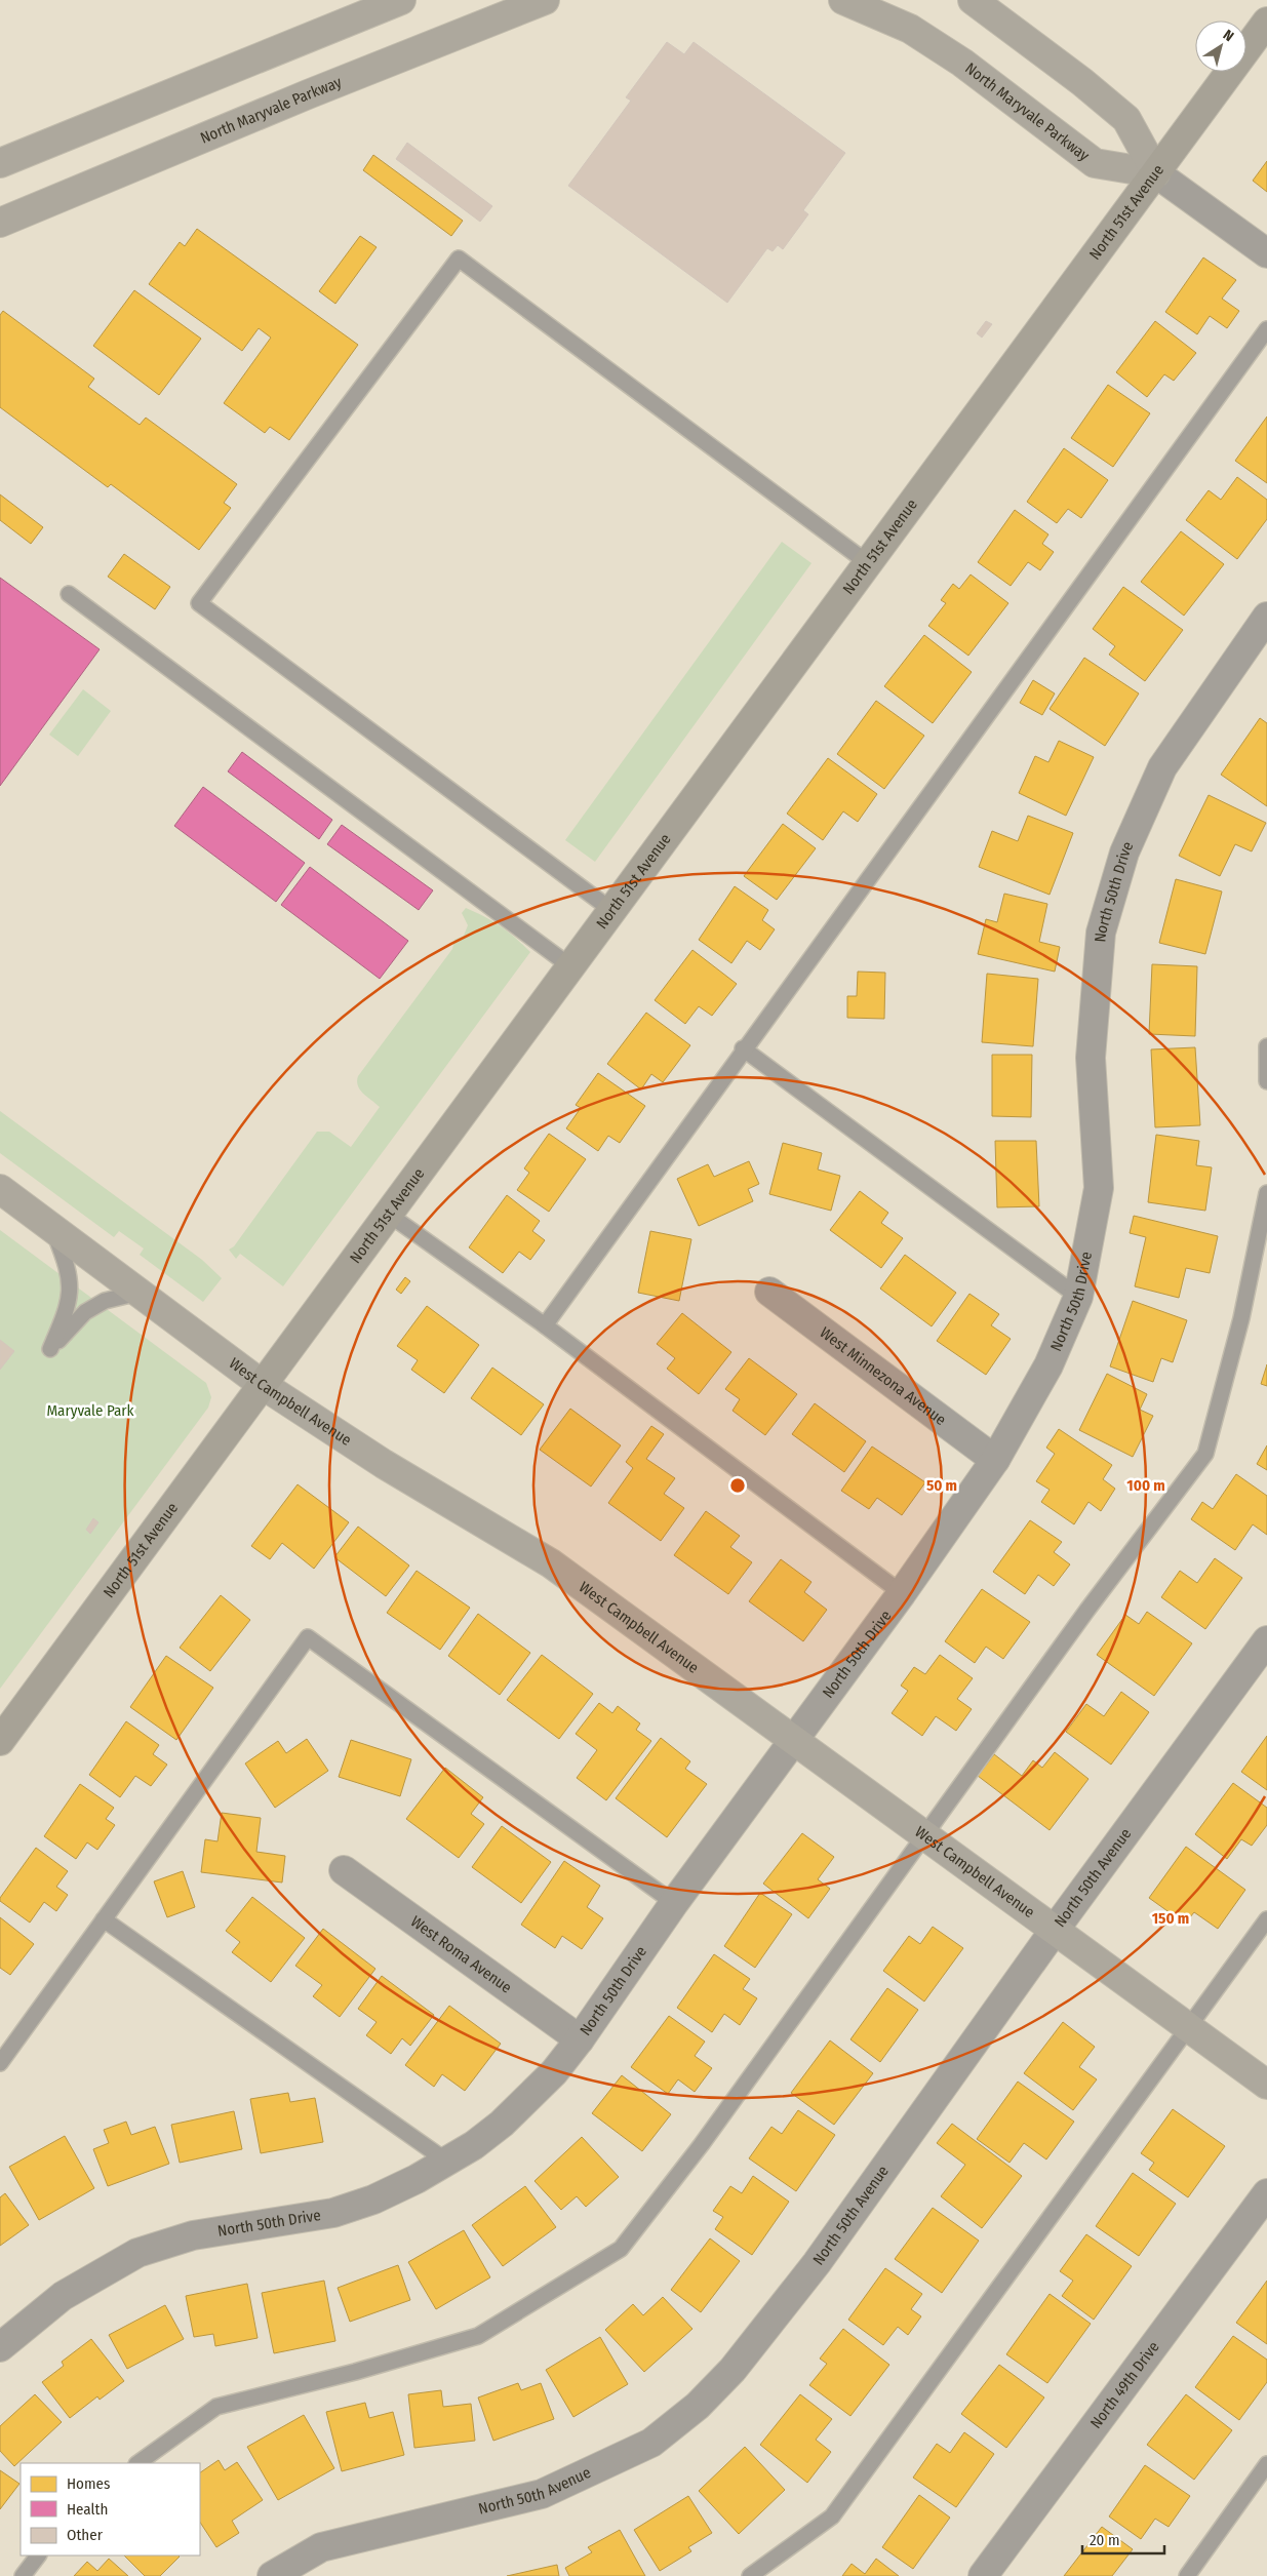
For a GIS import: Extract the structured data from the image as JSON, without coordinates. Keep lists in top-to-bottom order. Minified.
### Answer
{"streets":{"main road":["North 51st Avenue"],"street":["North Maryvale Parkway","North 50th Drive","West Minnezona Avenue","West Campbell Avenue","North 50th Avenue","West Roma Avenue","North 49th Drive"]},"crossings":[["North Maryvale Parkway","North 51st Avenue"],["North 51st Avenue","West Campbell Avenue"],["North 50th Drive","West Minnezona Avenue"],["North 50th Drive","West Campbell Avenue"],["North 50th Drive","West Roma Avenue"],["West Campbell Avenue","North 50th Avenue"]],"parks":["Maryvale Park"],"legend":["Homes","Health","Other"],"scale_bar":"20 m","north":"top right","rings":["50 m","100 m","150 m"]}
